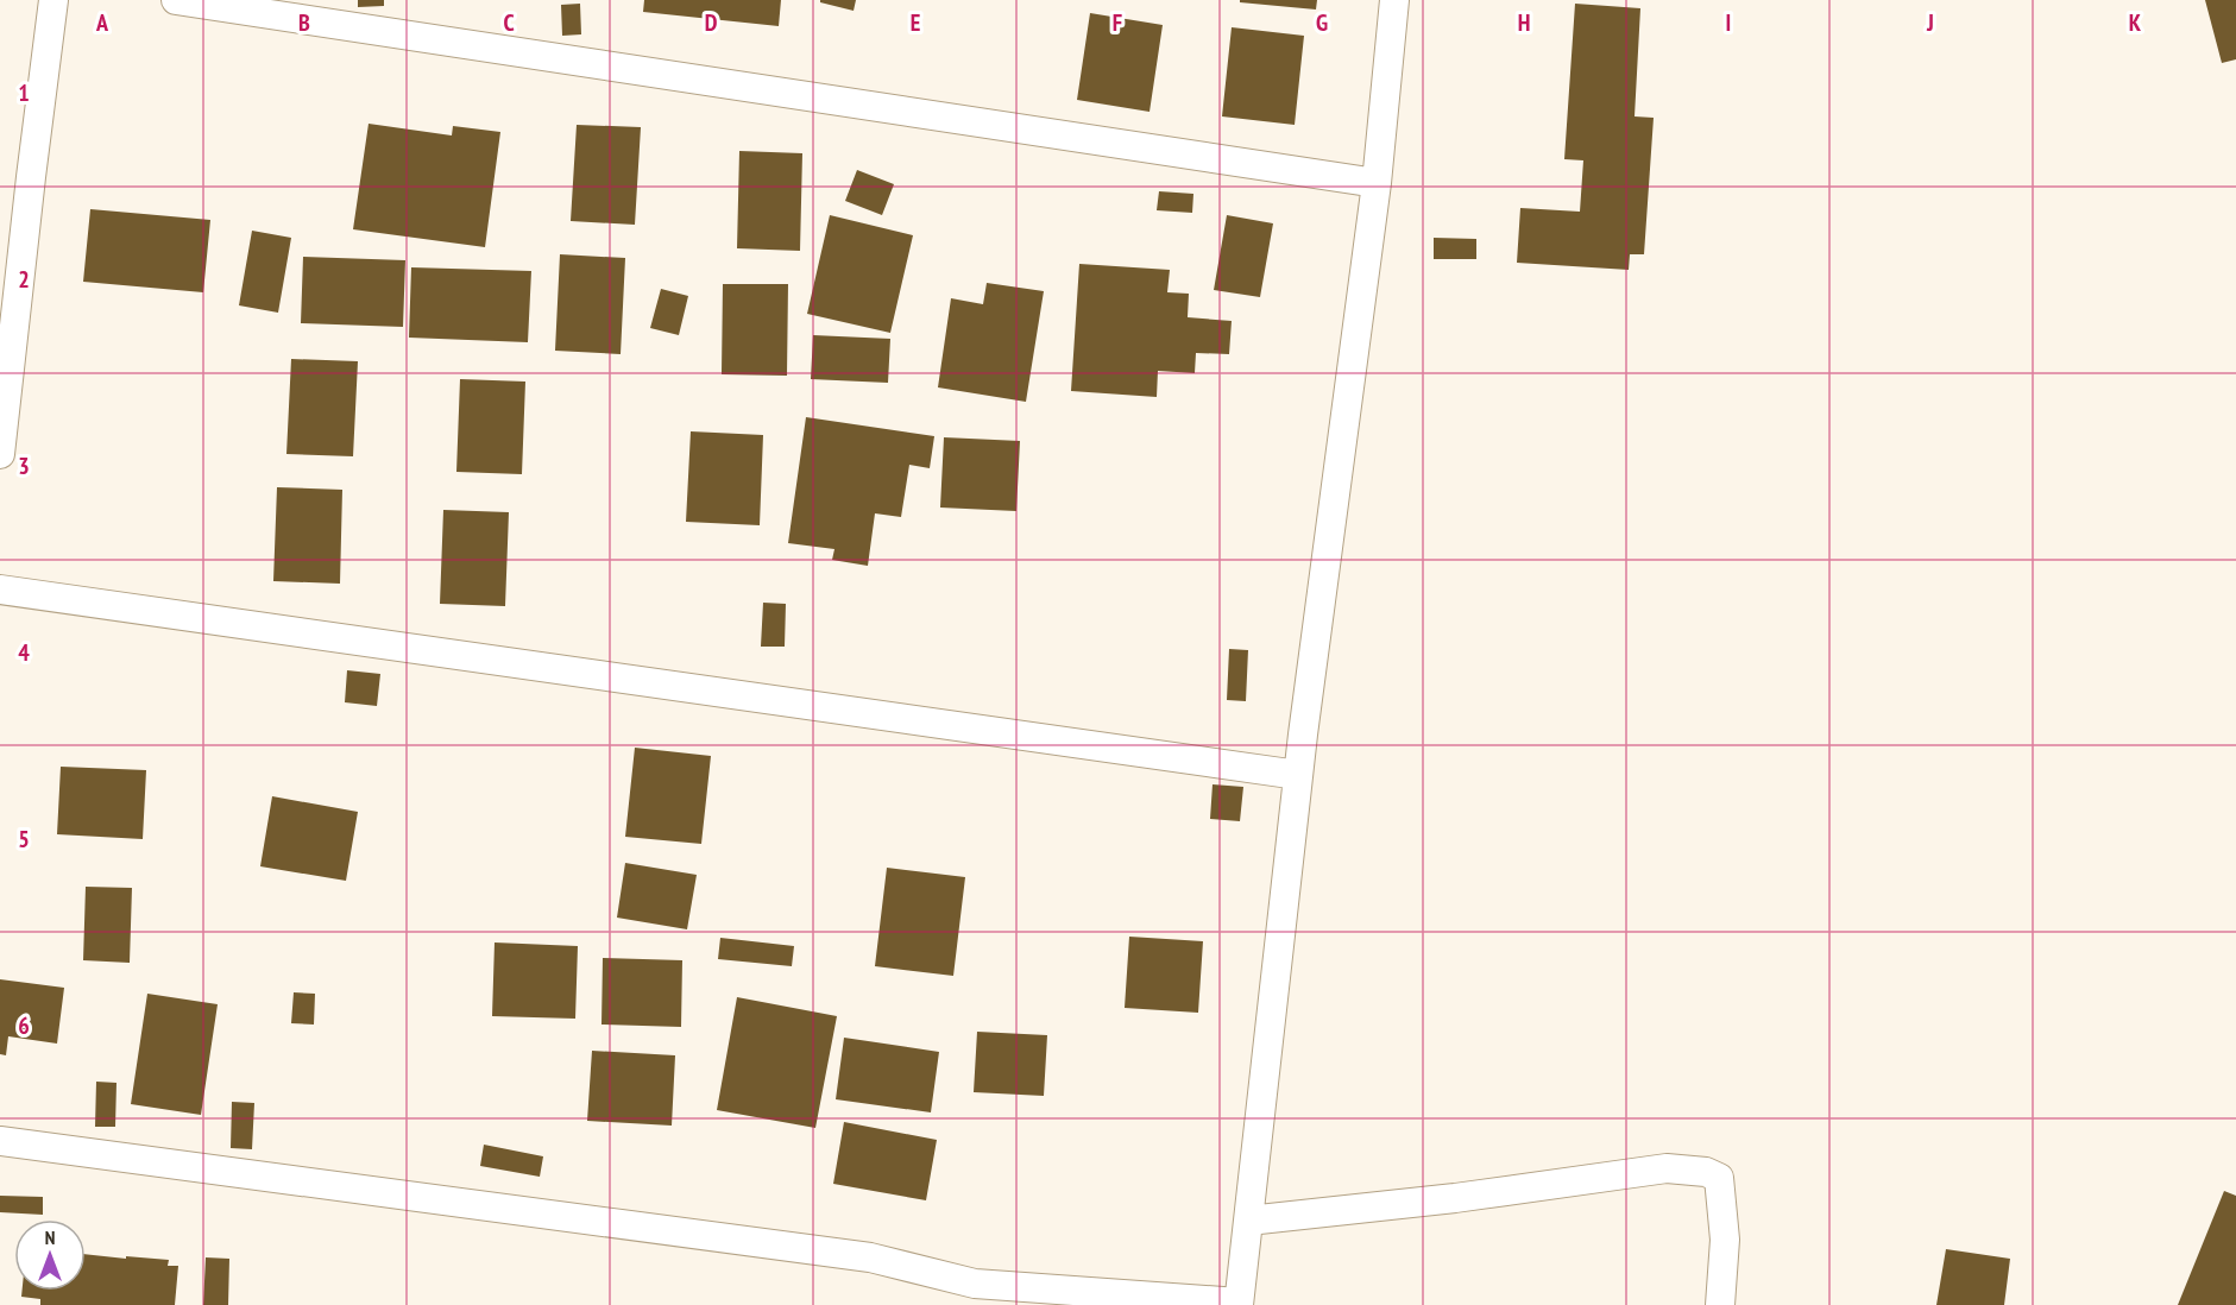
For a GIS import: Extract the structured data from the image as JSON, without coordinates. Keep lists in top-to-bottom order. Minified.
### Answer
{"north":"top","grid":{"columns":["A","B","C","D","E","F","G","H","I","J","K"],"rows":["1","2","3","4","5","6"]}}
